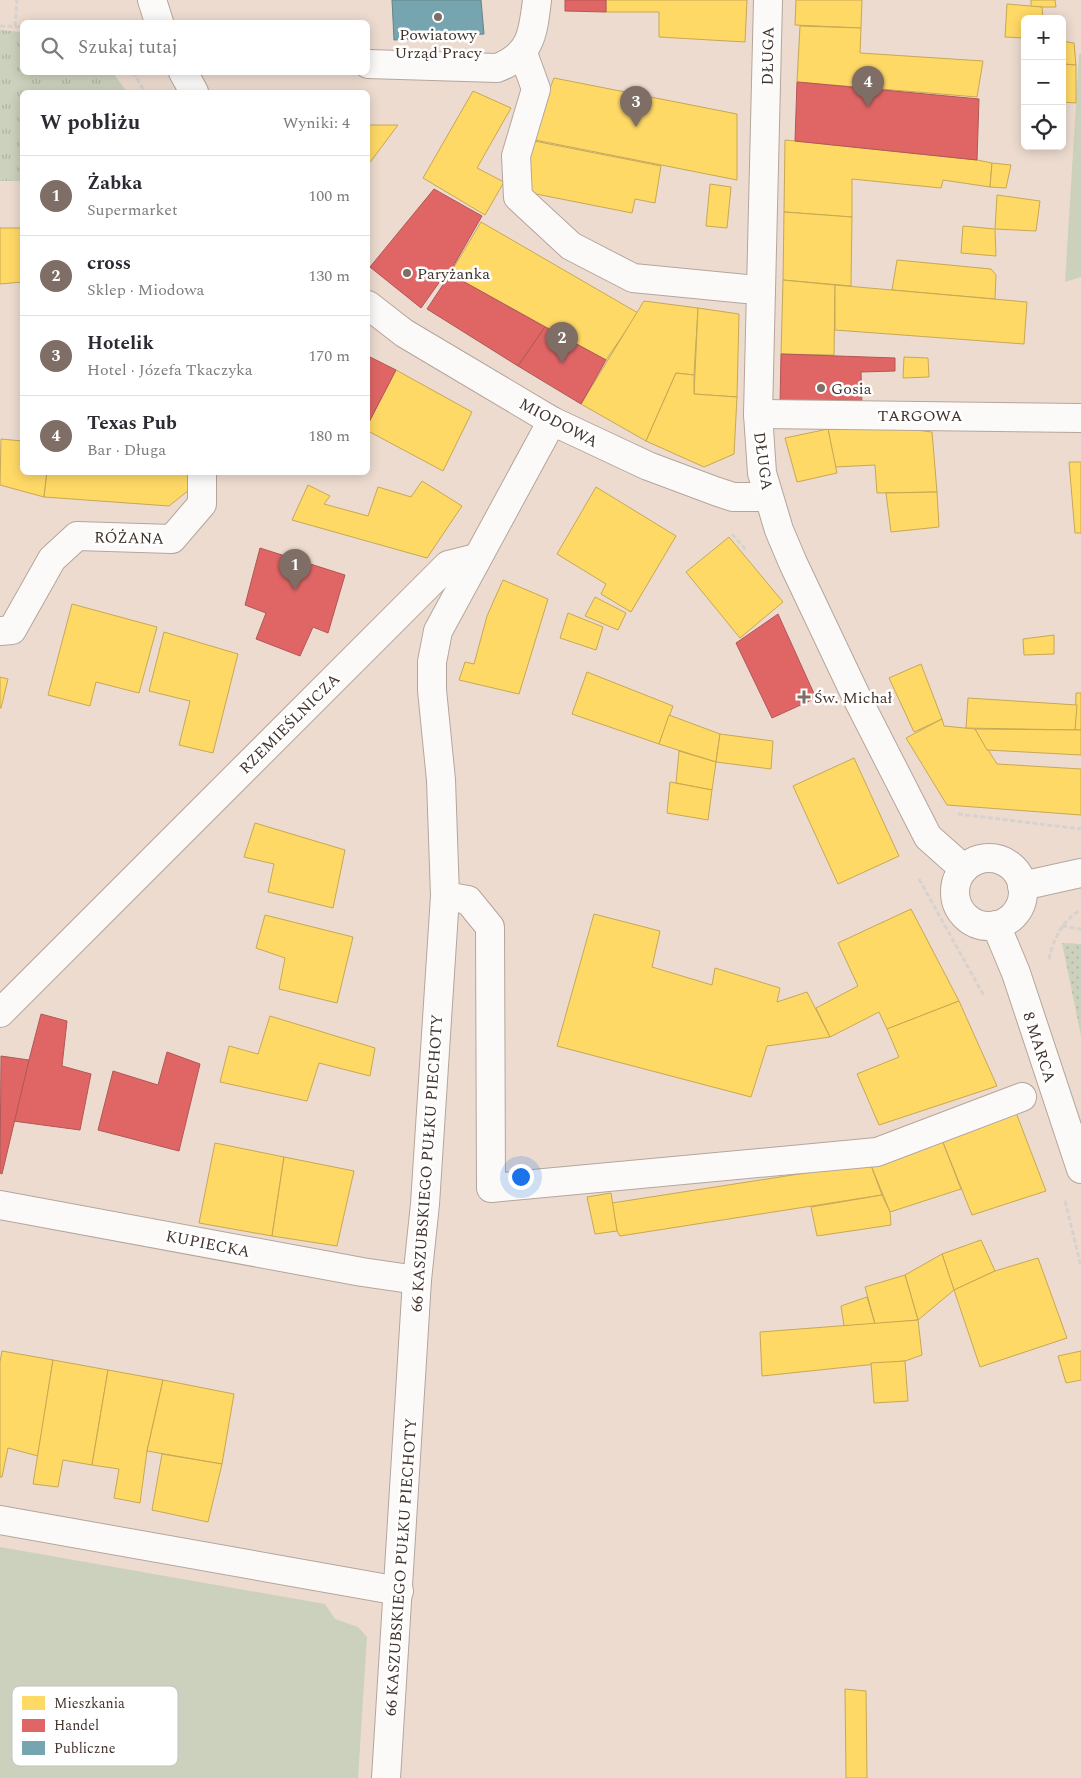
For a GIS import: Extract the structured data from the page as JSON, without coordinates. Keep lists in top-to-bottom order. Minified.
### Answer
{"streets":{"street":["DŁUGA","TARGOWA","MIODOWA","RÓŻANA","RZEMIEŚLNICZA","8 MARCA","66 KASZUBSKIEGO PUŁKU PIECHOTY","KUPIECKA"]},"crossings":[["DŁUGA","TARGOWA"],["DŁUGA","MIODOWA"],["DŁUGA","8 MARCA"],["RZEMIEŚLNICZA","66 KASZUBSKIEGO PUŁKU PIECHOTY"],["66 KASZUBSKIEGO PUŁKU PIECHOTY","KUPIECKA"]],"places":{"other":["Powiatowy Urząd Pracy","Paryżanka","Gosia"],"health":["Św. Michał"]},"legend":["Mieszkania","Handel","Publiczne"],"page":{"map_buttons":["+","−"],"search":"Szukaj tutaj","pins":["4","3","2","1"],"heading":["W pobliżu","Wyniki: 4"],"list":[{"mark":"1","name":"Żabka","note":"Supermarket","value":"100 m"},{"mark":"2","name":"cross","note":"Sklep · Miodowa","value":"130 m"},{"mark":"3","name":"Hotelik","note":"Hotel · Józefa Tkaczyka","value":"170 m"},{"mark":"4","name":"Texas Pub","note":"Bar · Długa","value":"180 m"}]}}
